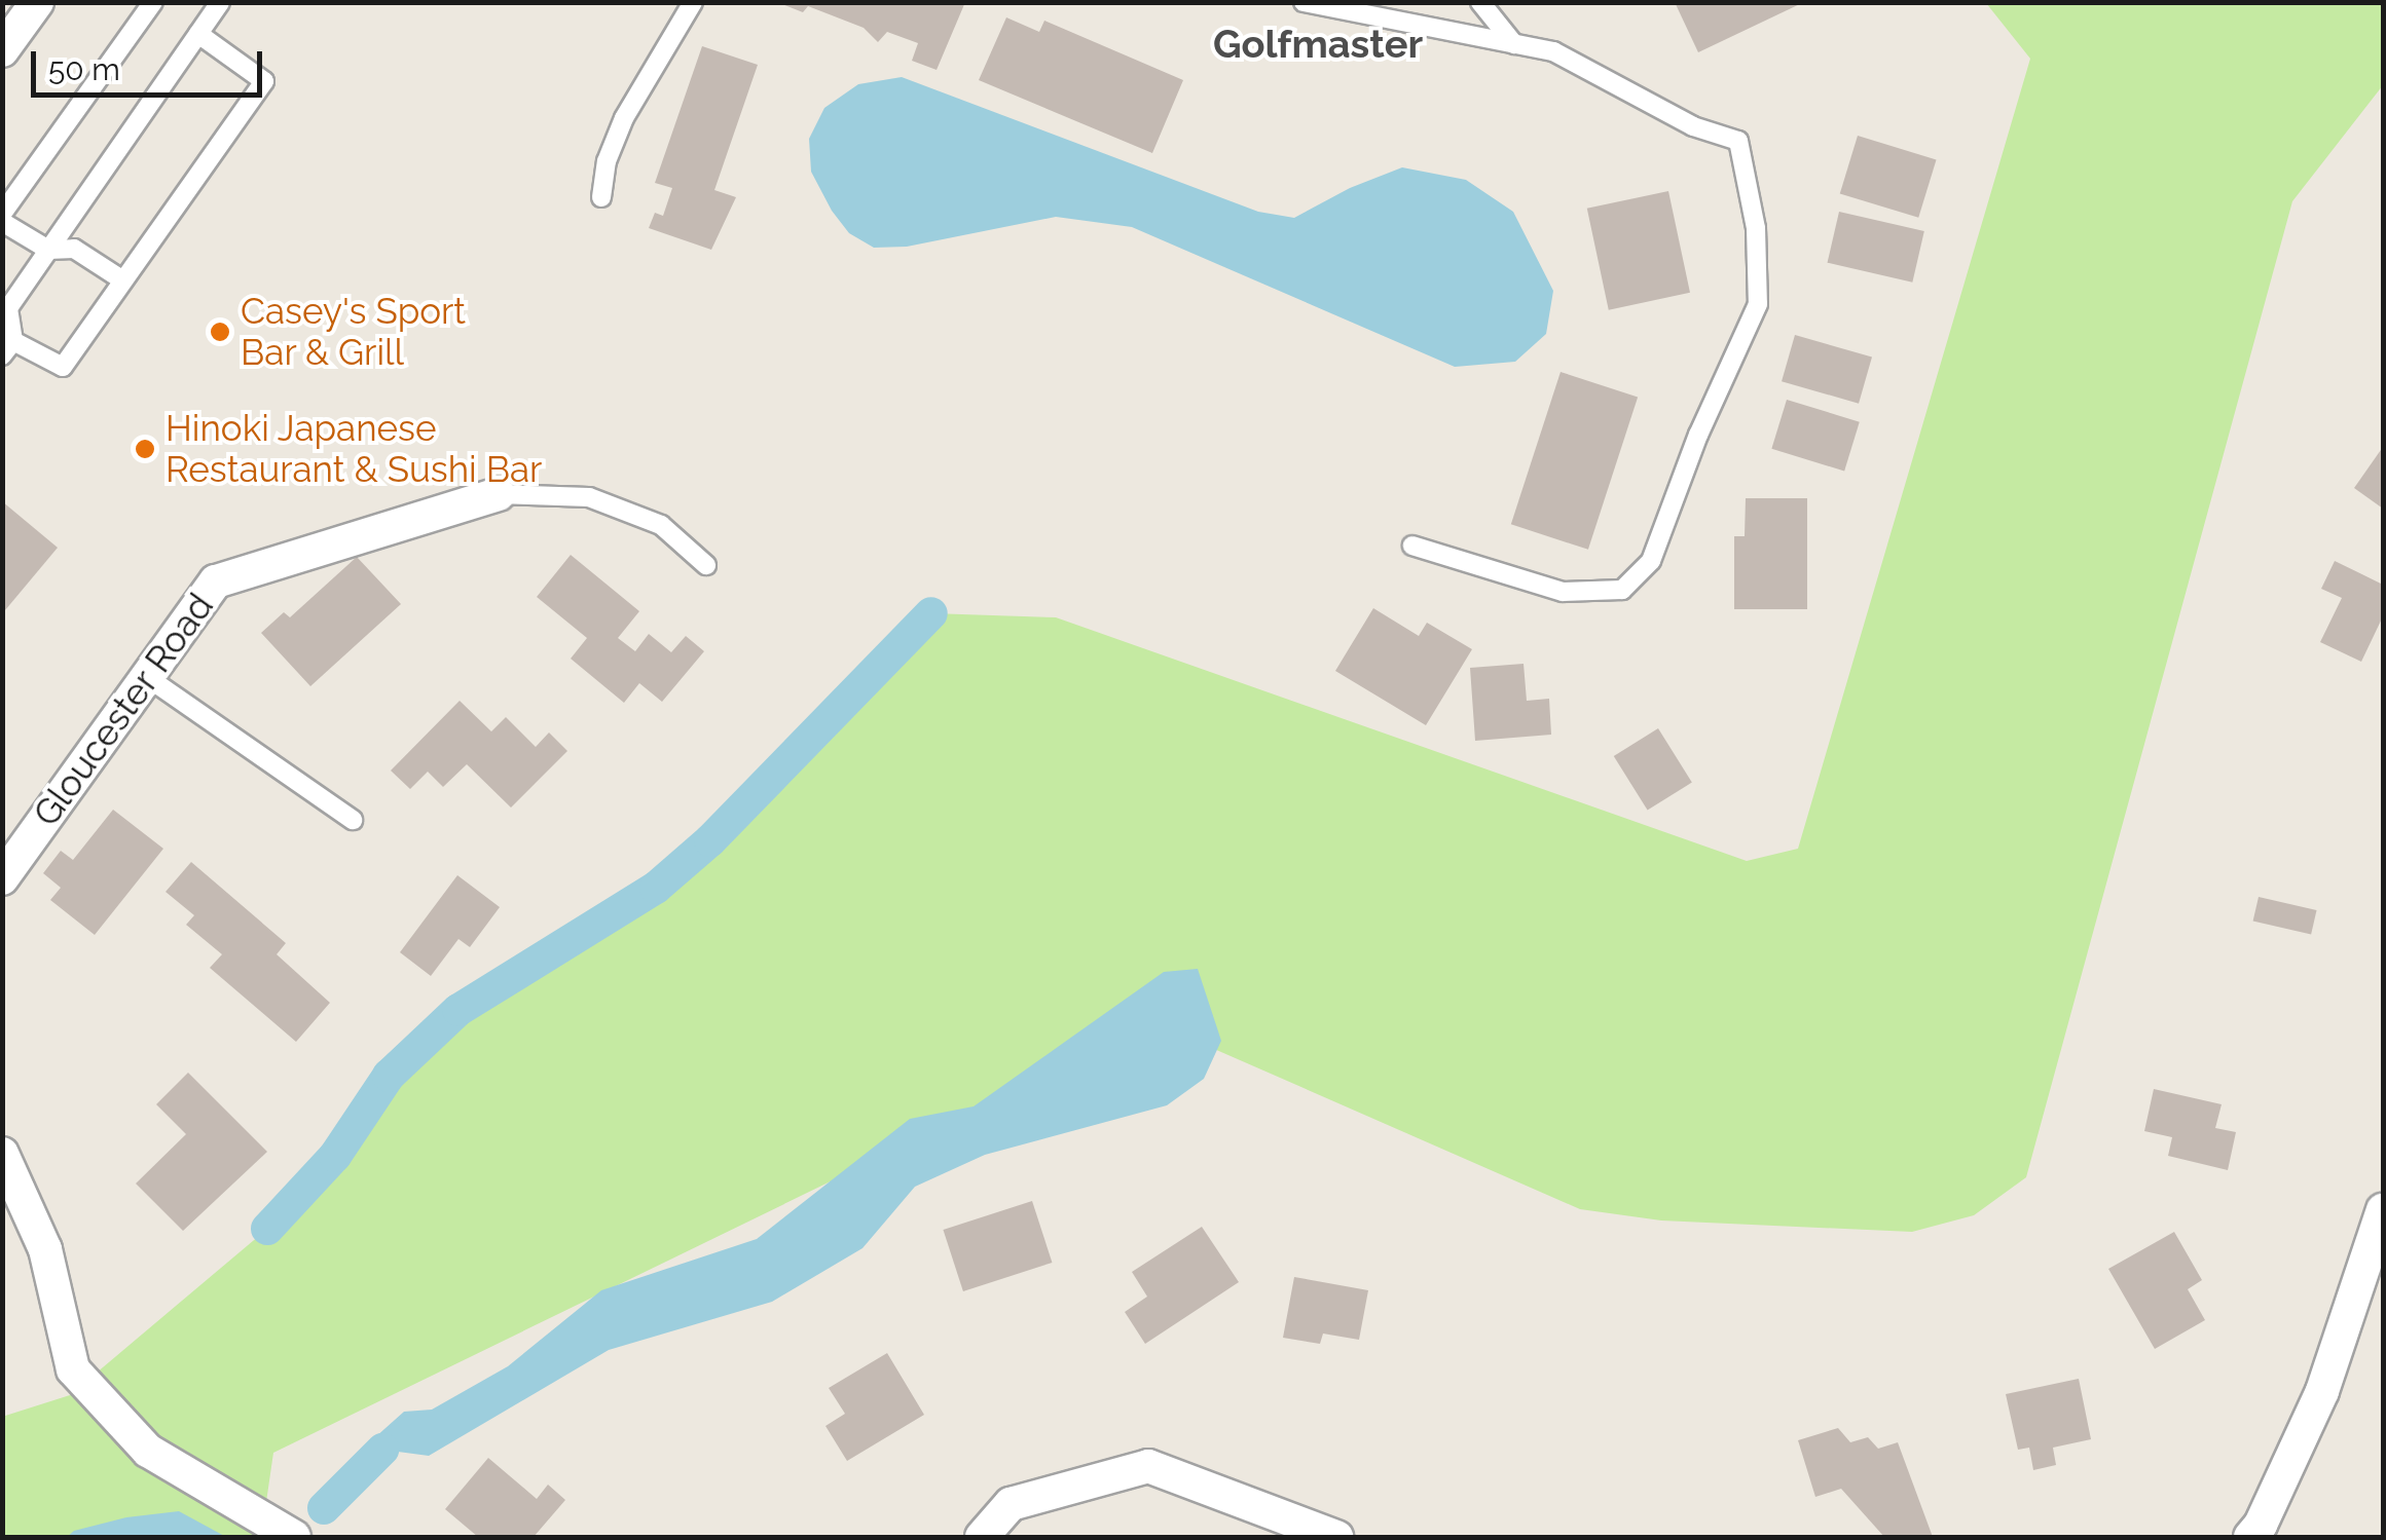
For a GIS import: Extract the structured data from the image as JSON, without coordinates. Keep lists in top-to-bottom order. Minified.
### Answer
{"streets":{"street":["Gloucester Road"]},"districts":["Golfmaster"],"places":["Casey's Sport Bar & Grill","Hinoki Japanese Restaurant & Sushi Bar"],"scale_bar":"50 m"}
